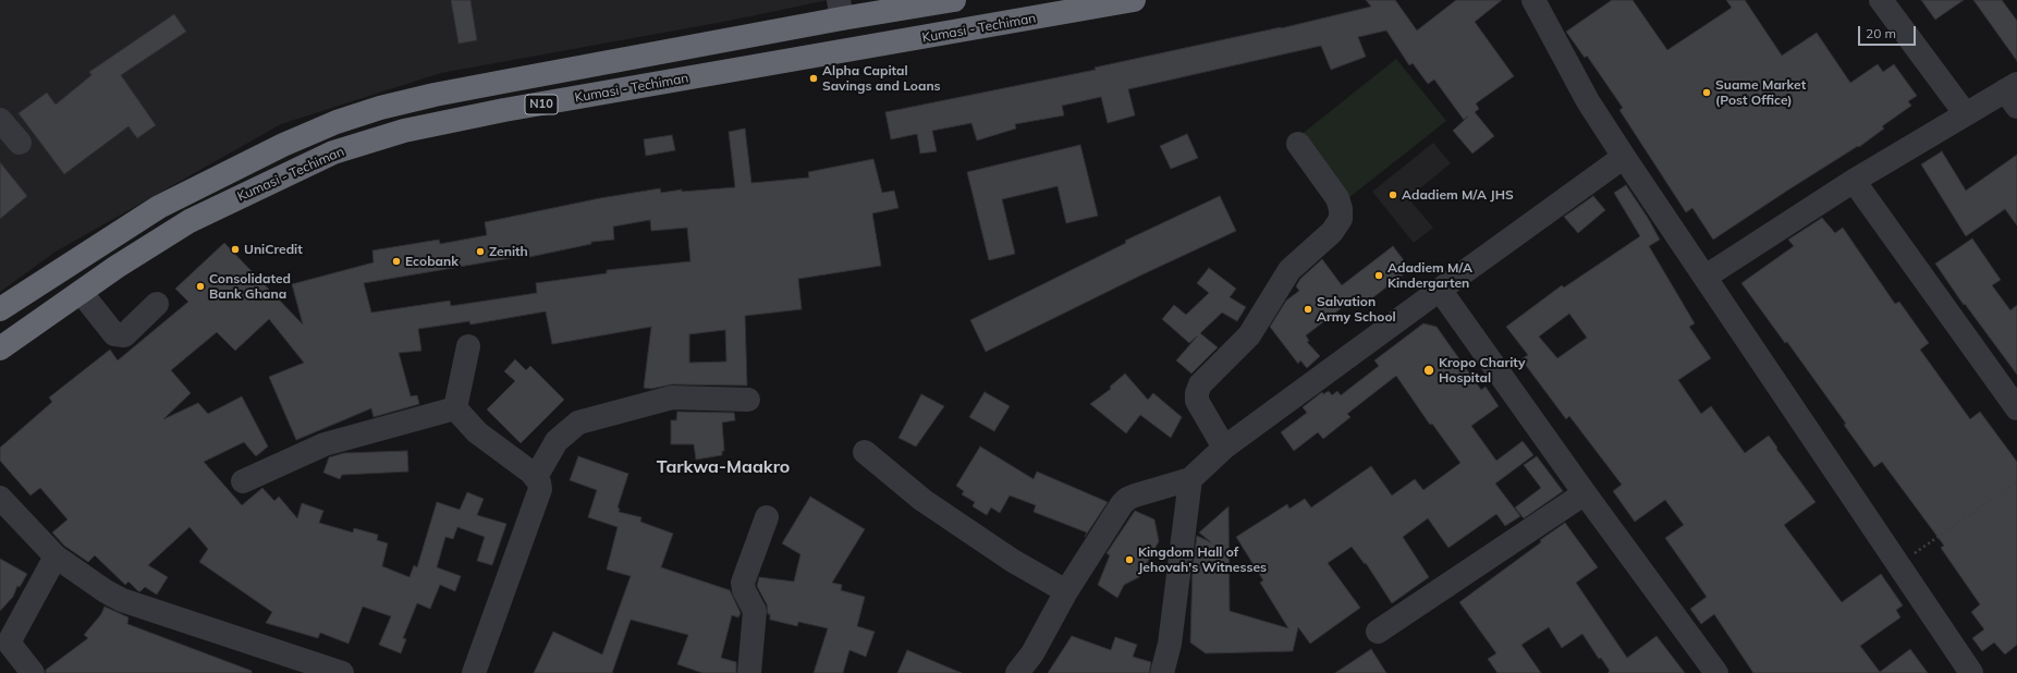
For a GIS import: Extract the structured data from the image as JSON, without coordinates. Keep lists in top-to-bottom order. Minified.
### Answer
{"streets":{"highway":["Kumasi - Techiman","N10"]},"districts":["Tarkwa-Maakro"],"places":["Alpha Capital Savings and Loans","Suame Market (Post Office)","Adadiem M/A JHS","UniCredit","Zenith","Ecobank","Adadiem M/A Kindergarten","Consolidated Bank Ghana","Salvation Army School","Kropo Charity Hospital","Kingdom Hall of Jehovah's Witnesses"],"scale_bar":"20 m"}
